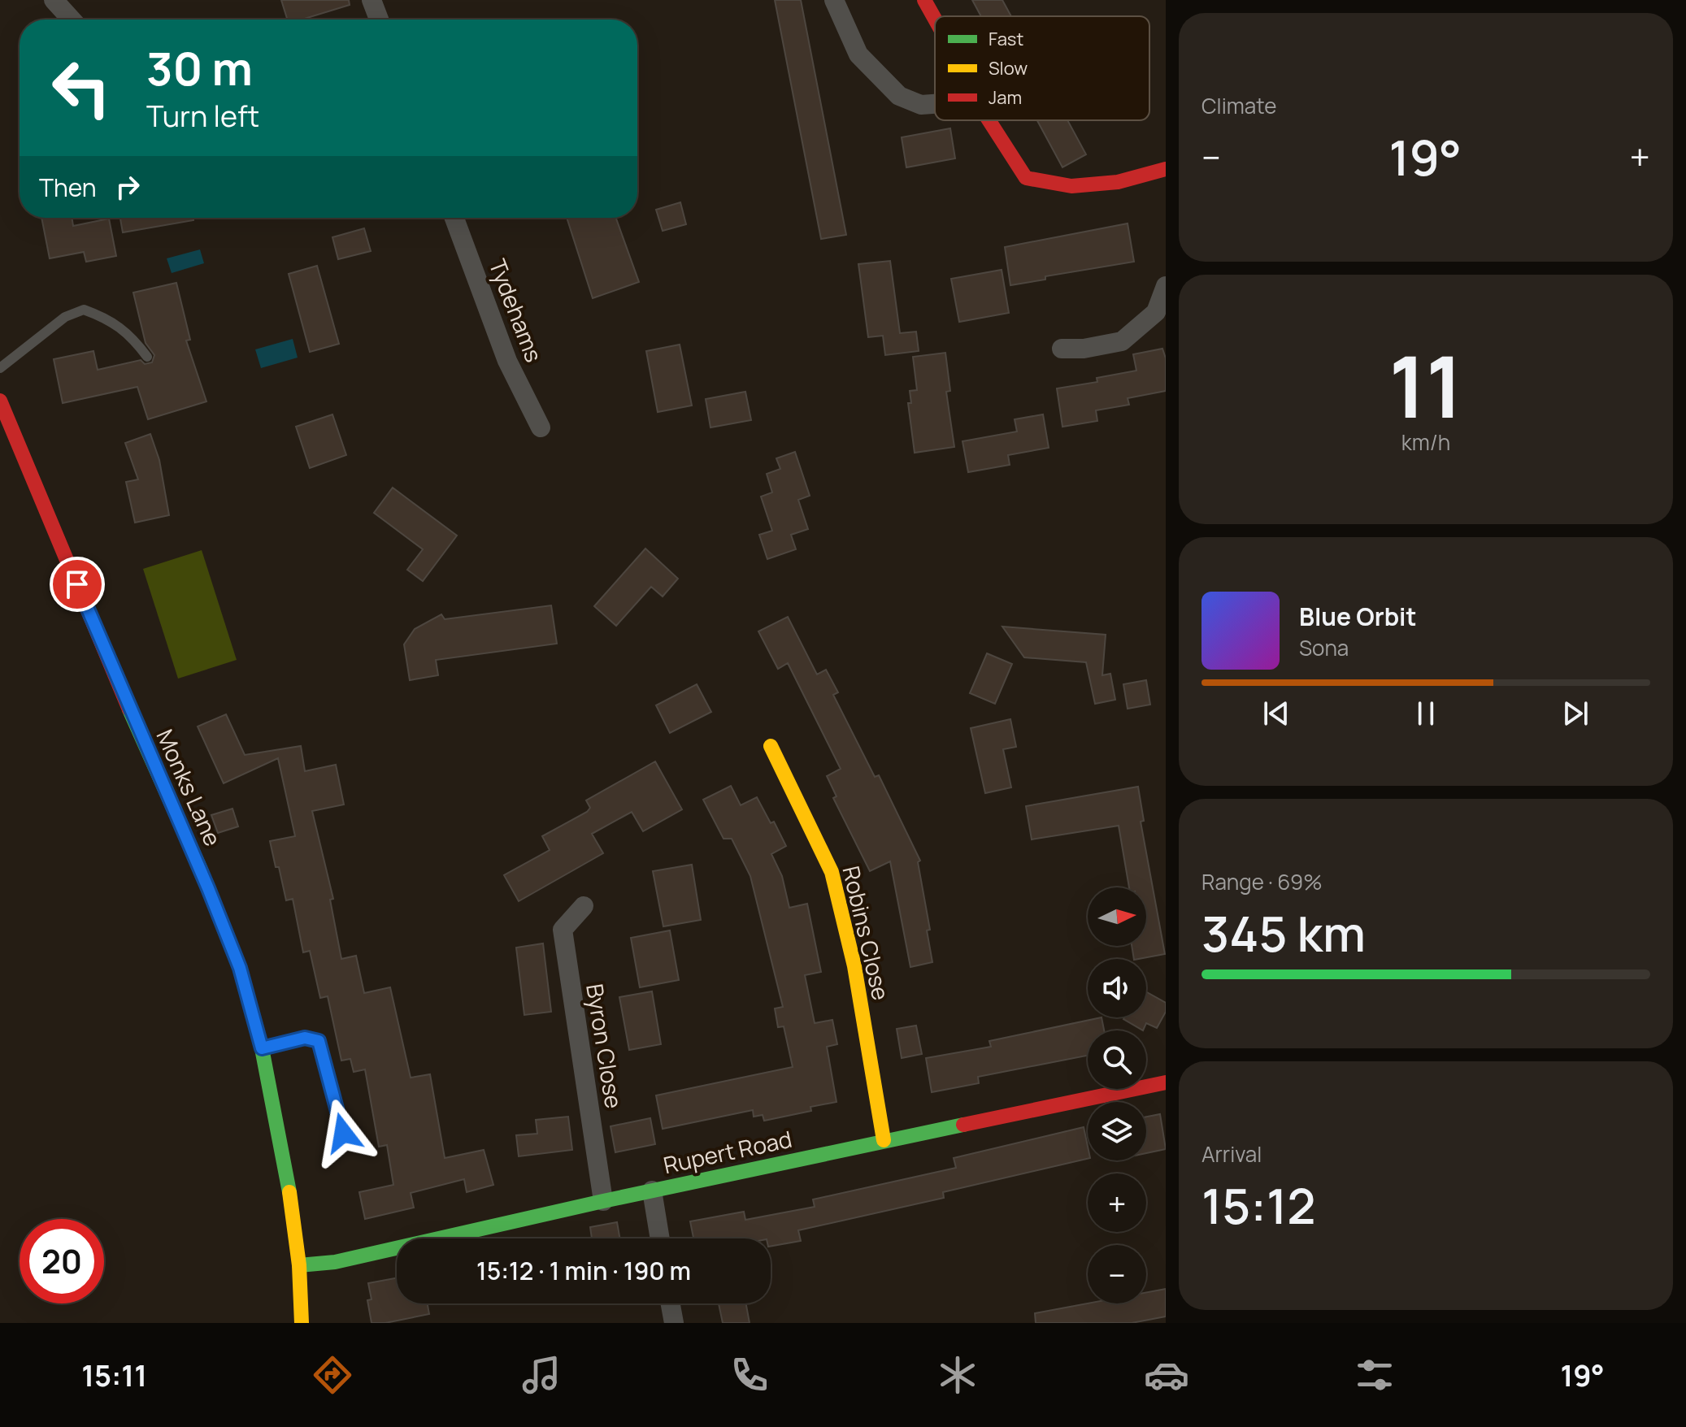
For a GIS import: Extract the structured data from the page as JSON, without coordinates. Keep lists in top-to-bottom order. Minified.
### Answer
{"streets":{"street":["Tydehams","Monks Lane","Robins Close","Byron Close","Rupert Road"]},"crossings":[["Monks Lane","Rupert Road"],["Robins Close","Rupert Road"],["Byron Close","Rupert Road"]],"legend":["Fast","Slow","Jam"],"north":"right","page":{"tile":["Climate",["11","km/h"],["Range · 69%","345 km"],["Arrival","15:12"]],"turn":["30 m","Turn left"],"heat":["−","19°","+"],"then":"Then","song":["Blue Orbit","Sona"],"map_buttons":["+","−"],"limit":"20","trip":"15:12 · 1 min · 190 m","tabs":["15:11","19°"]}}
